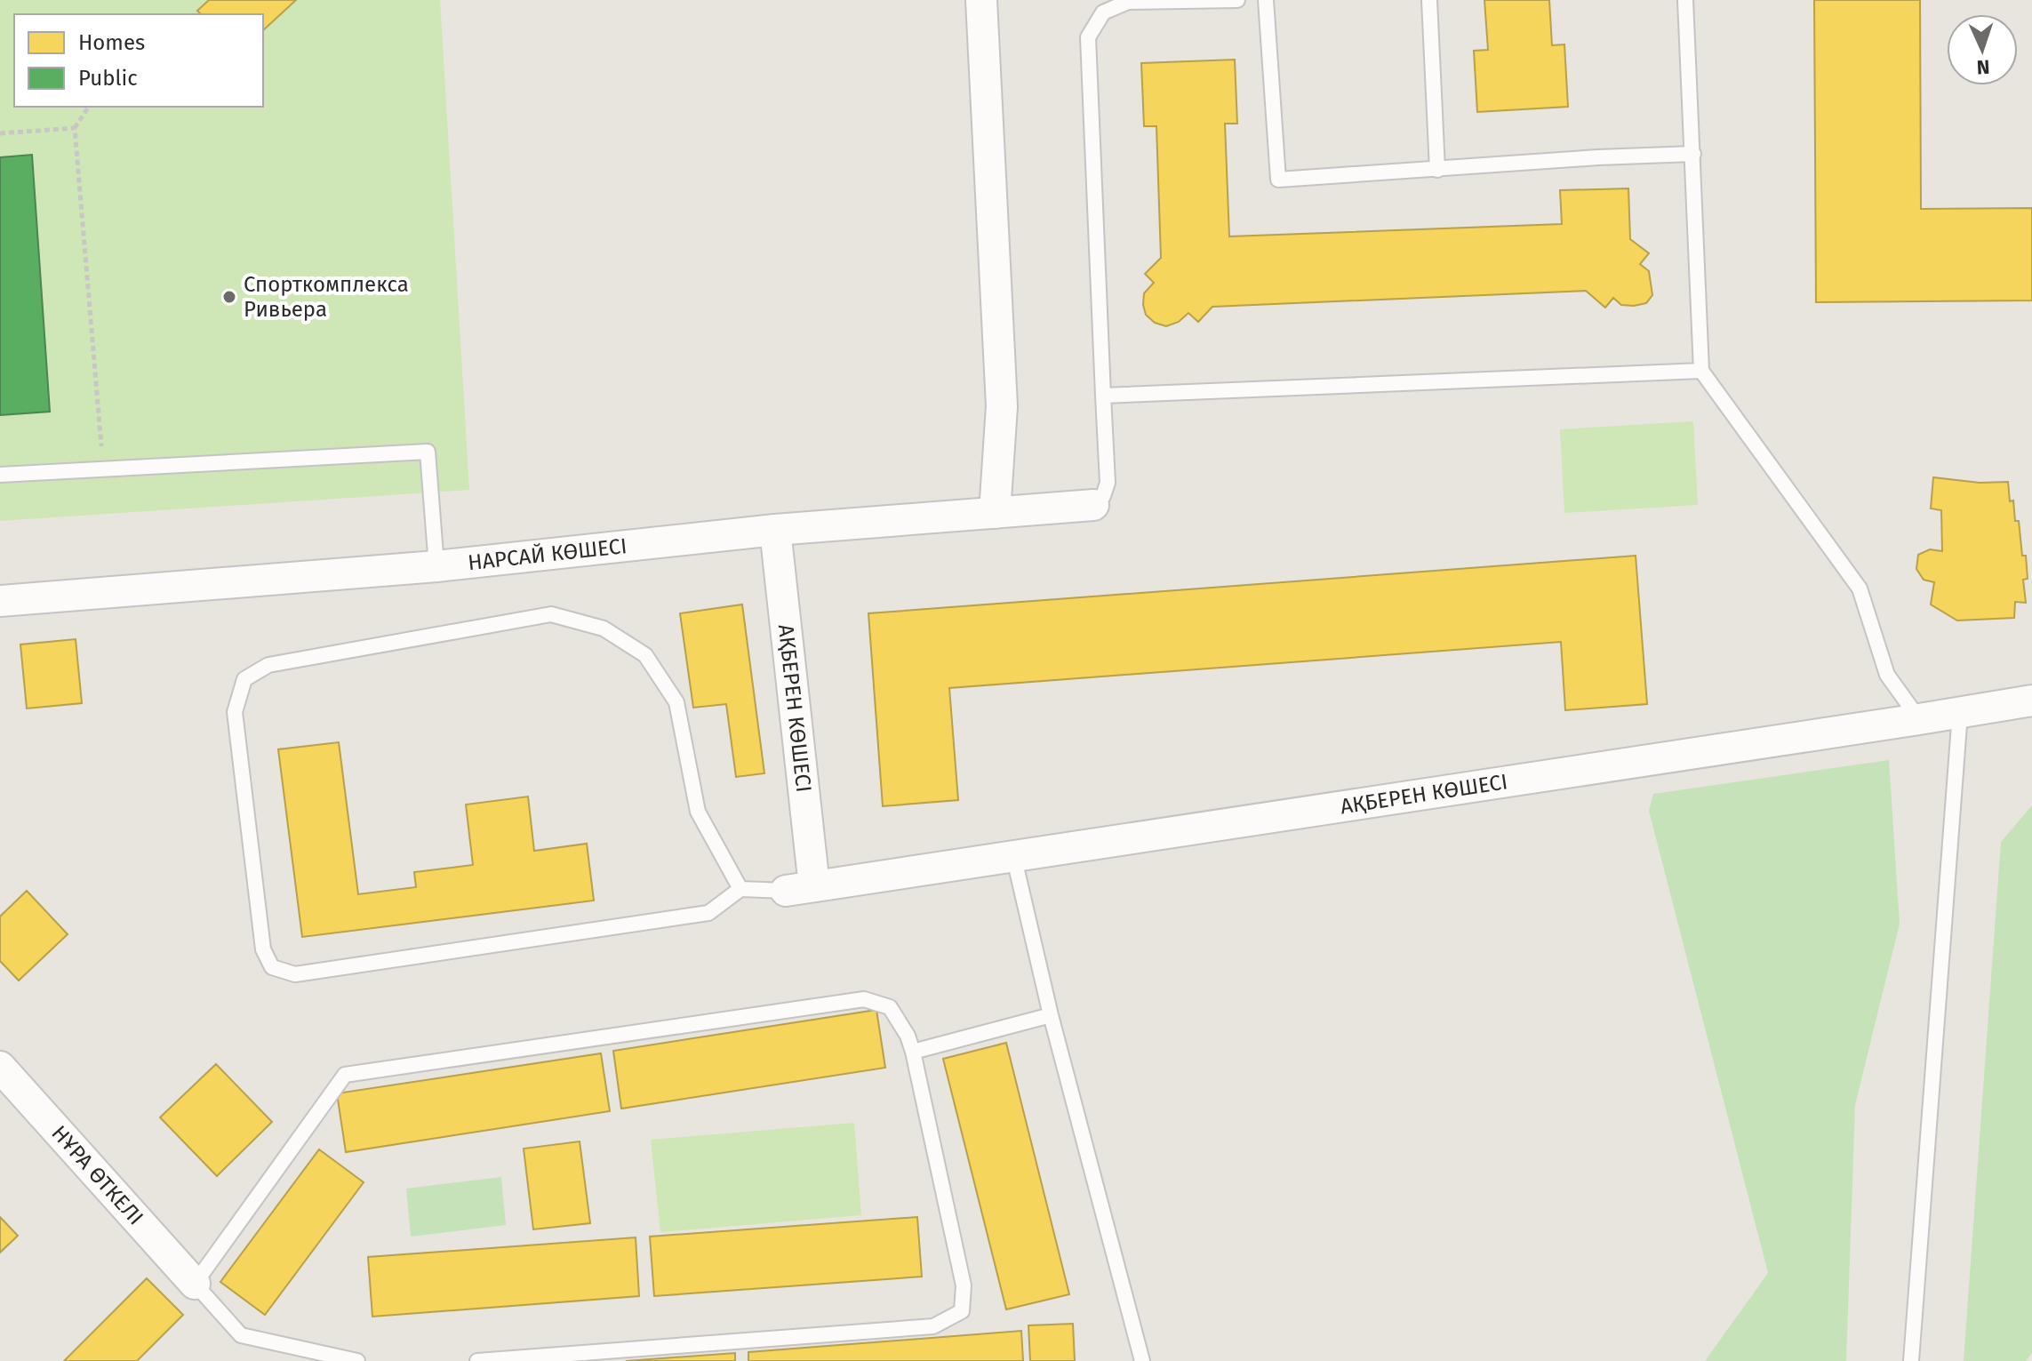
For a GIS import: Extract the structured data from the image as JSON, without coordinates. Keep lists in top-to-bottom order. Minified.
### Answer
{"streets":{"street":["НАРСАЙ КӨШЕСІ","АҚБЕРЕН КӨШЕСІ","НҰРА ӨТКЕЛІ"]},"crossings":[["НАРСАЙ КӨШЕСІ","АҚБЕРЕН КӨШЕСІ"]],"places":["Спорткомплекса Ривьера"],"legend":["Homes","Public"],"north":"bottom"}
